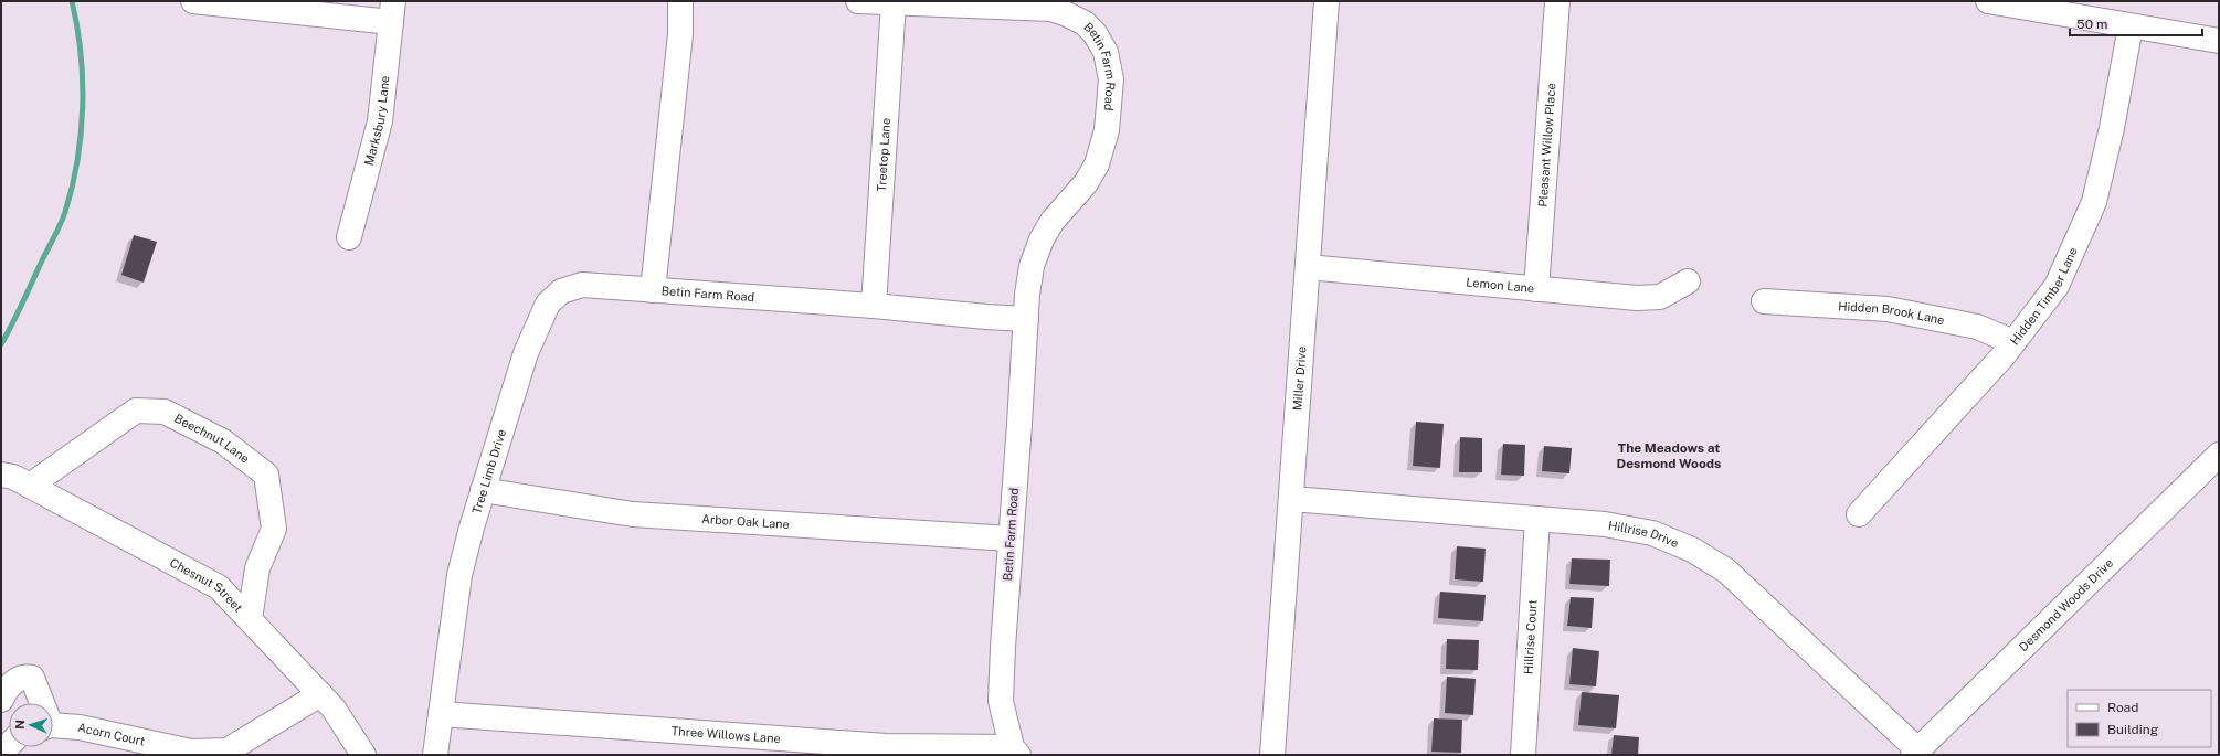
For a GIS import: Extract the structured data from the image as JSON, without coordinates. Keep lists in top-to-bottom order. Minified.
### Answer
{"streets":{"street":["Betin Farm Road","Marksbury Lane","Pleasant Willow Place","Treetop Lane","Lemon Lane","Hidden Timber Lane","Hidden Brook Lane","Miller Drive","Beechnut Lane","Tree Limb Drive","Arbor Oak Lane","Hillrise Drive","Chesnut Street","Desmond Woods Drive","Hillrise Court","Three Willows Lane","Acorn Court"]},"crossings":[["Betin Farm Road","Treetop Lane"],["Betin Farm Road","Tree Limb Drive"],["Betin Farm Road","Arbor Oak Lane"],["Betin Farm Road","Three Willows Lane"],["Pleasant Willow Place","Lemon Lane"],["Lemon Lane","Miller Drive"],["Hidden Timber Lane","Hidden Brook Lane"],["Miller Drive","Hillrise Drive"],["Beechnut Lane","Chesnut Street"],["Tree Limb Drive","Arbor Oak Lane"],["Tree Limb Drive","Three Willows Lane"],["Hillrise Drive","Desmond Woods Drive"],["Hillrise Drive","Hillrise Court"],["Chesnut Street","Acorn Court"]],"districts":["The Meadows at Desmond Woods"],"legend":["Road","Building"],"scale_bar":"50 m","north":"left"}
